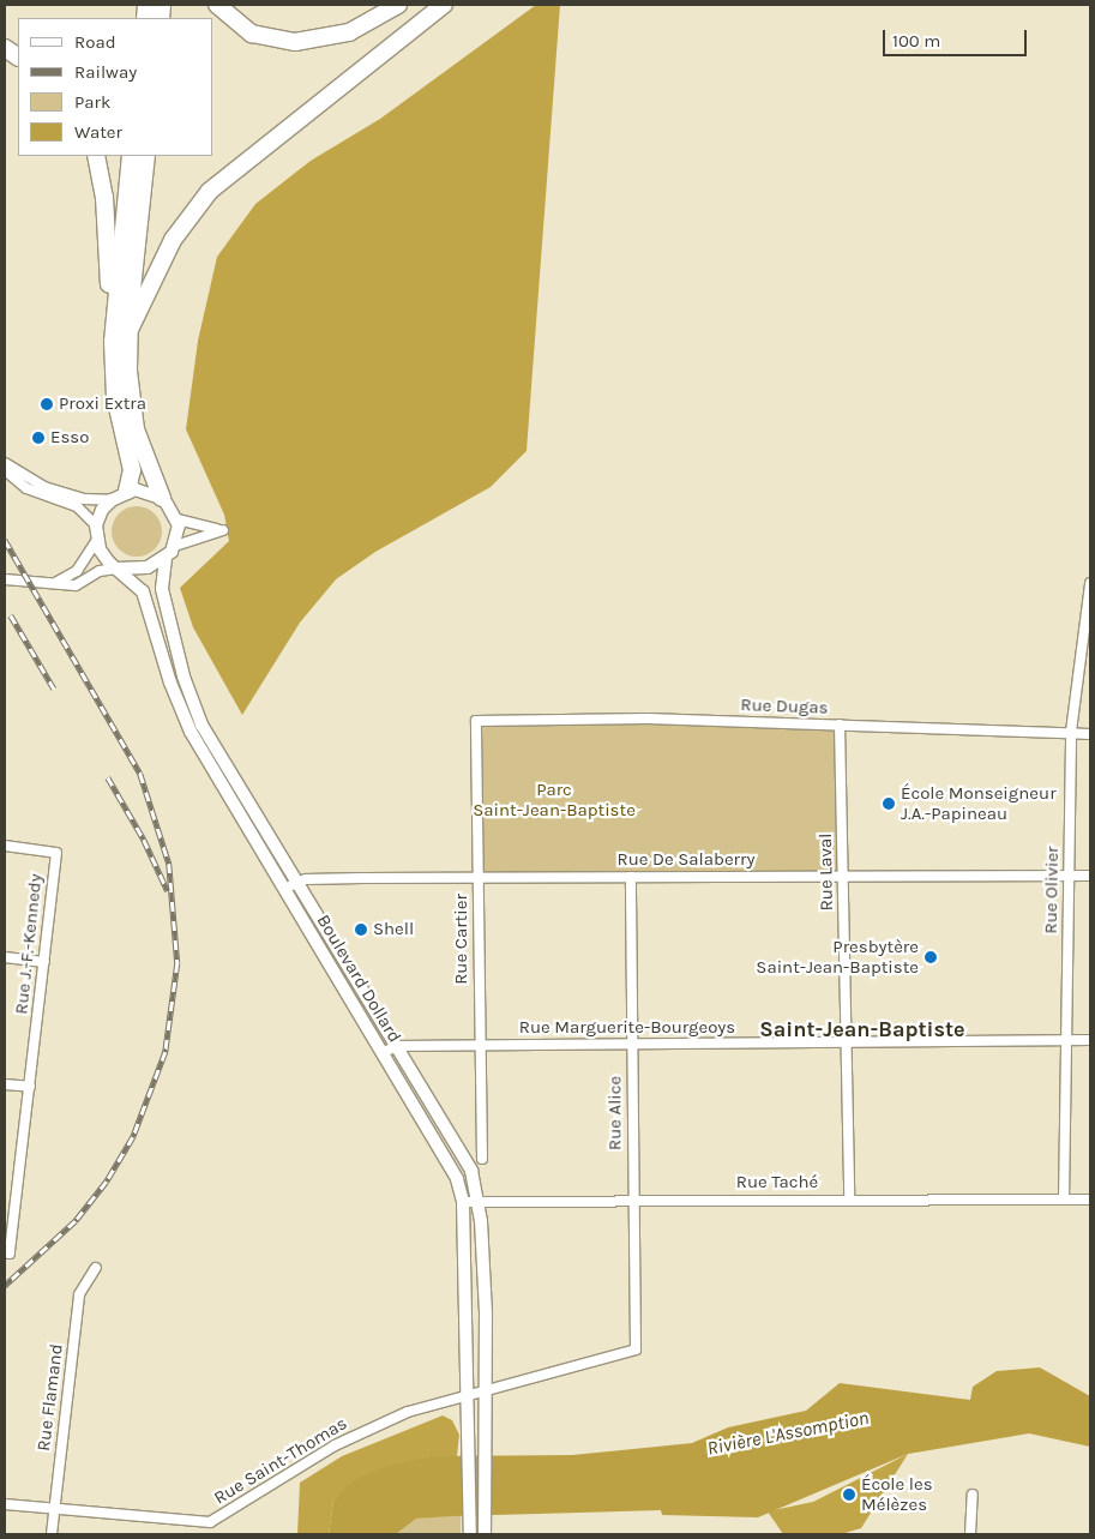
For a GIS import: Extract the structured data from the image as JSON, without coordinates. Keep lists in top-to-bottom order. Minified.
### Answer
{"streets":{"main road":["Boulevard Dollard"],"street":["Rue Dugas","Rue De Salaberry","Rue Laval","Rue Olivier","Rue Cartier","Rue J.-F.-Kennedy","Rue Marguerite-Bourgeoys","Rue Alice","Rue Taché","Rue Flamand","Rue Saint-Thomas"]},"crossings":[["Rue Dugas","Rue Laval"],["Rue Dugas","Rue Olivier"],["Rue Dugas","Rue Cartier"],["Rue De Salaberry","Rue Laval"],["Rue De Salaberry","Rue Olivier"],["Rue De Salaberry","Rue Cartier"],["Rue De Salaberry","Boulevard Dollard"],["Rue De Salaberry","Rue Alice"],["Rue Laval","Rue Marguerite-Bourgeoys"],["Rue Laval","Rue Taché"],["Rue Olivier","Rue Marguerite-Bourgeoys"],["Rue Olivier","Rue Taché"],["Rue Cartier","Rue Marguerite-Bourgeoys"],["Boulevard Dollard","Rue Marguerite-Bourgeoys"],["Boulevard Dollard","Rue Taché"],["Boulevard Dollard","Rue Saint-Thomas"],["Rue Marguerite-Bourgeoys","Rue Alice"],["Rue Alice","Rue Taché"],["Rue Alice","Rue Saint-Thomas"],["Rue Flamand","Rue Saint-Thomas"]],"districts":["Saint-Jean-Baptiste"],"water":["Rivière L'Assomption"],"parks":["Parc Saint-Jean-Baptiste"],"places":["Proxi Extra","Esso","École Monseigneur J.A.-Papineau","Shell","Presbytère Saint-Jean-Baptiste","École les Mélèzes"],"legend":["Road","Railway","Park","Water"],"scale_bar":"100 m"}
